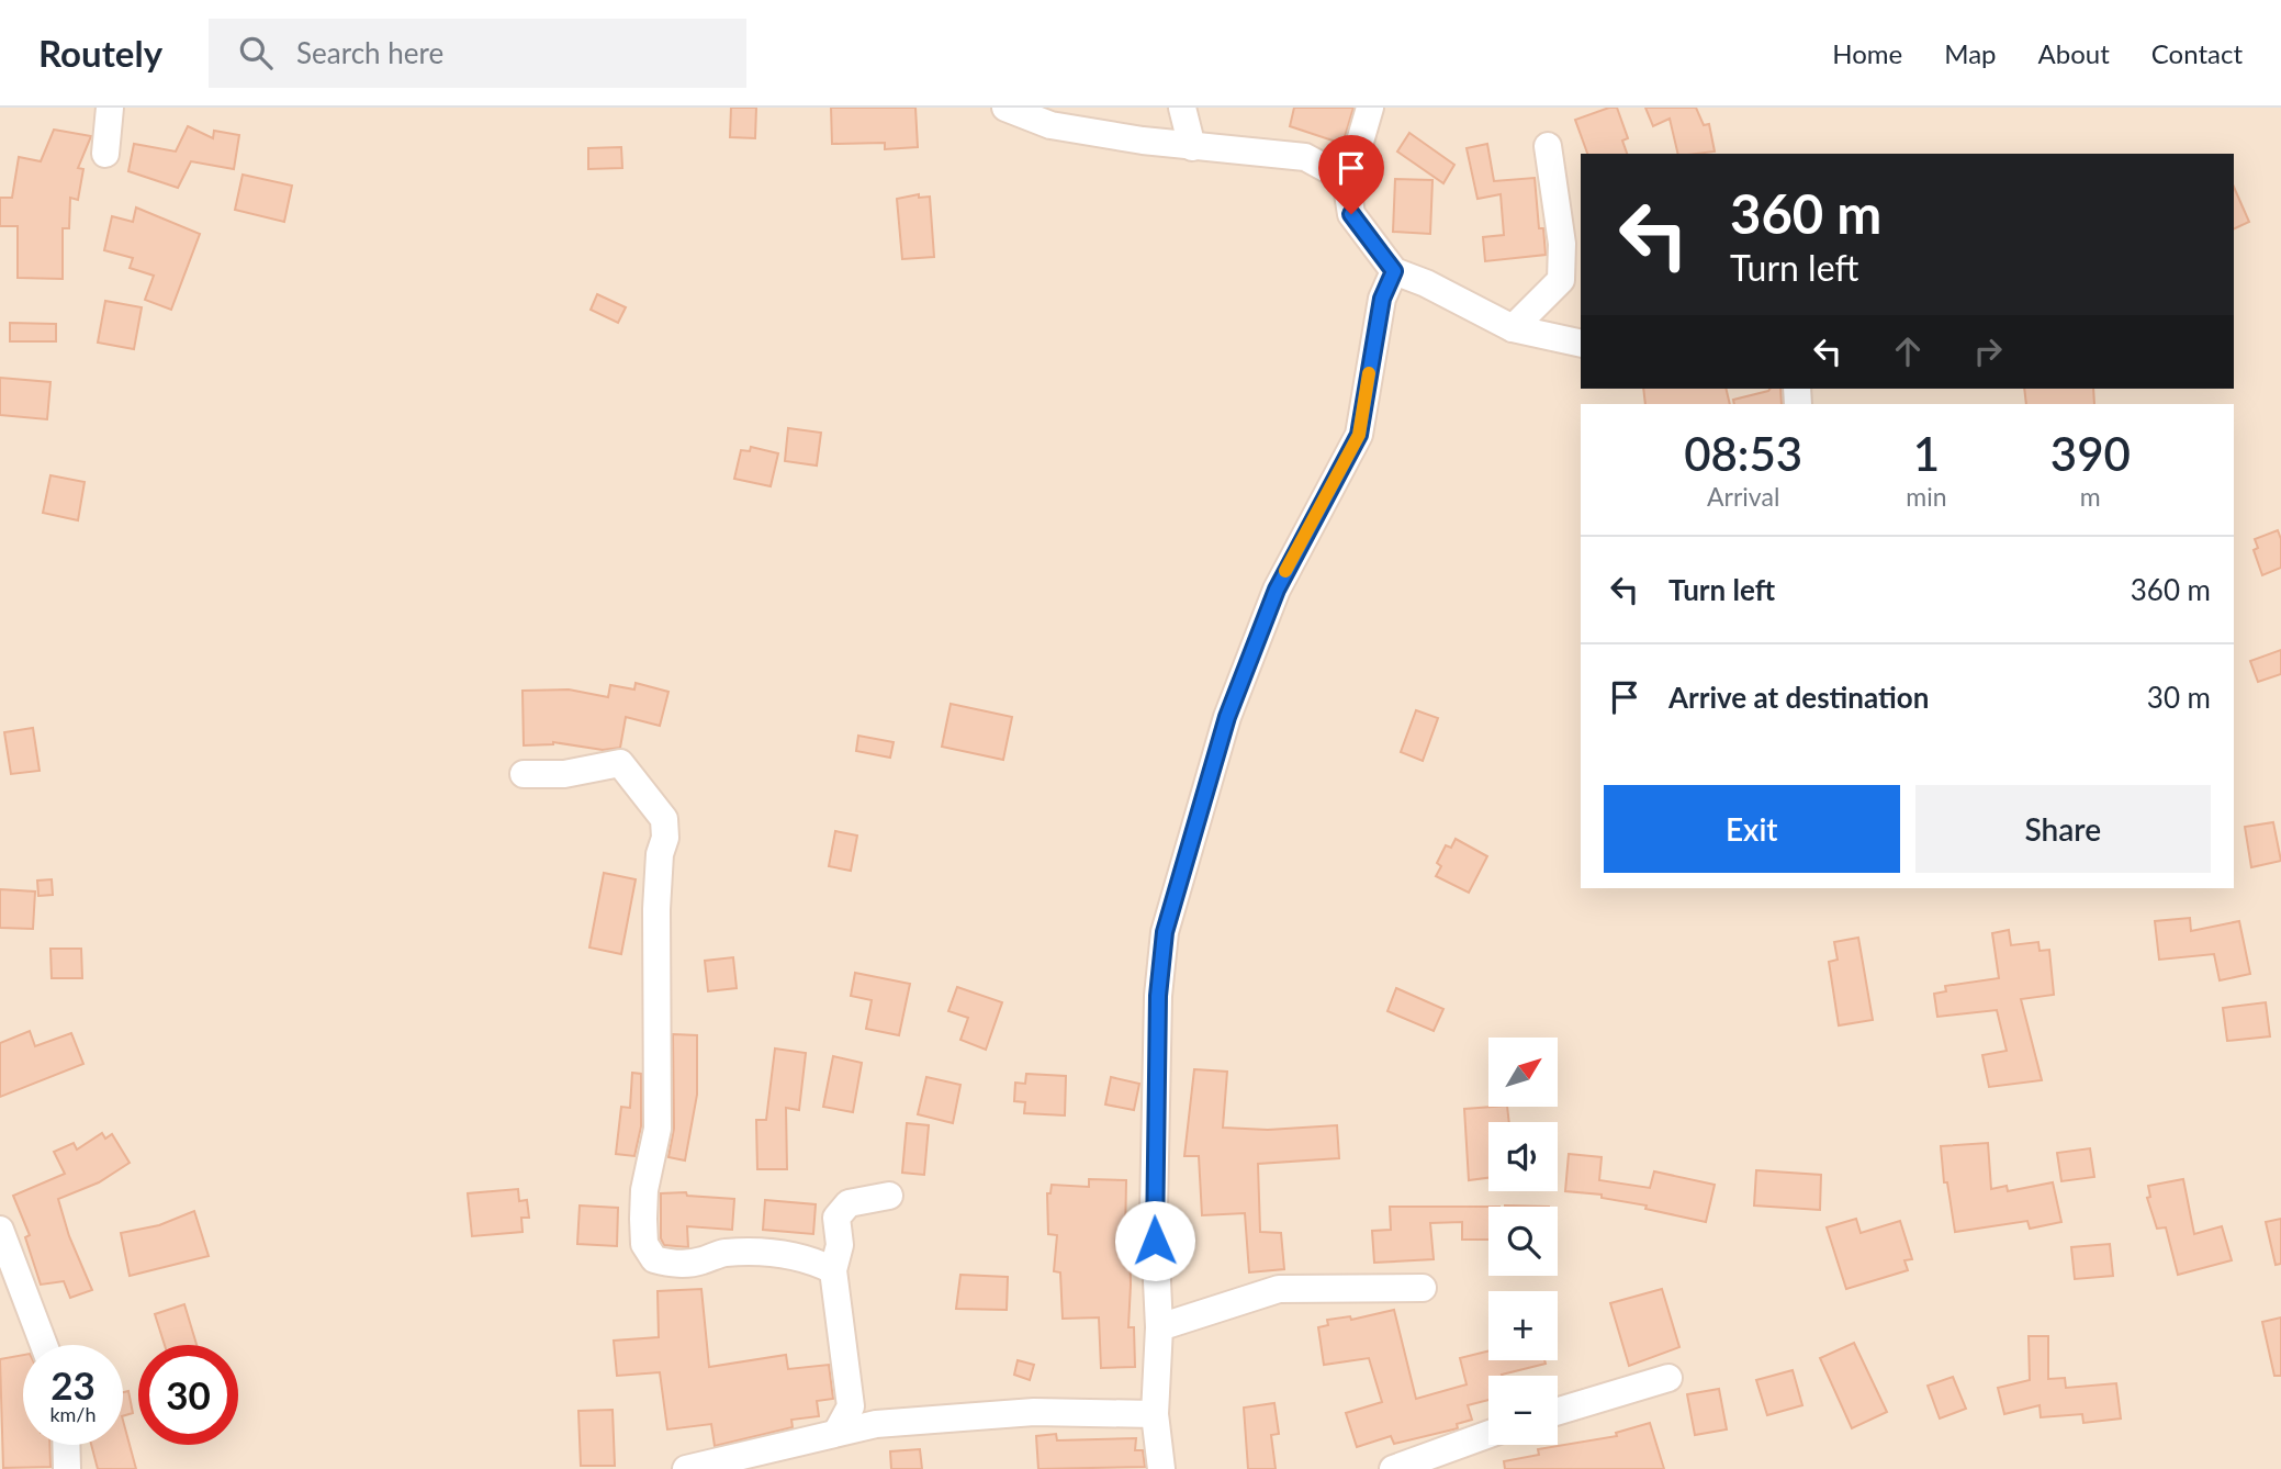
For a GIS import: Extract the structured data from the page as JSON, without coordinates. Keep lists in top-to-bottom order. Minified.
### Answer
{"north":"top right","page":{"header":"Routely","search":"Search here","nav":["Home","Map","About","Contact"],"turn":["360 m","Turn left"],"eta":["08:53","Arrival","1","min","390","m"],"list":[{"name":"Turn left","value":"360 m"},{"name":"Arrive at destination","value":"30 m"}],"buttons":["Exit","Share"],"map_buttons":["+","−"],"speed":"23 km/h","limit":"30"}}
